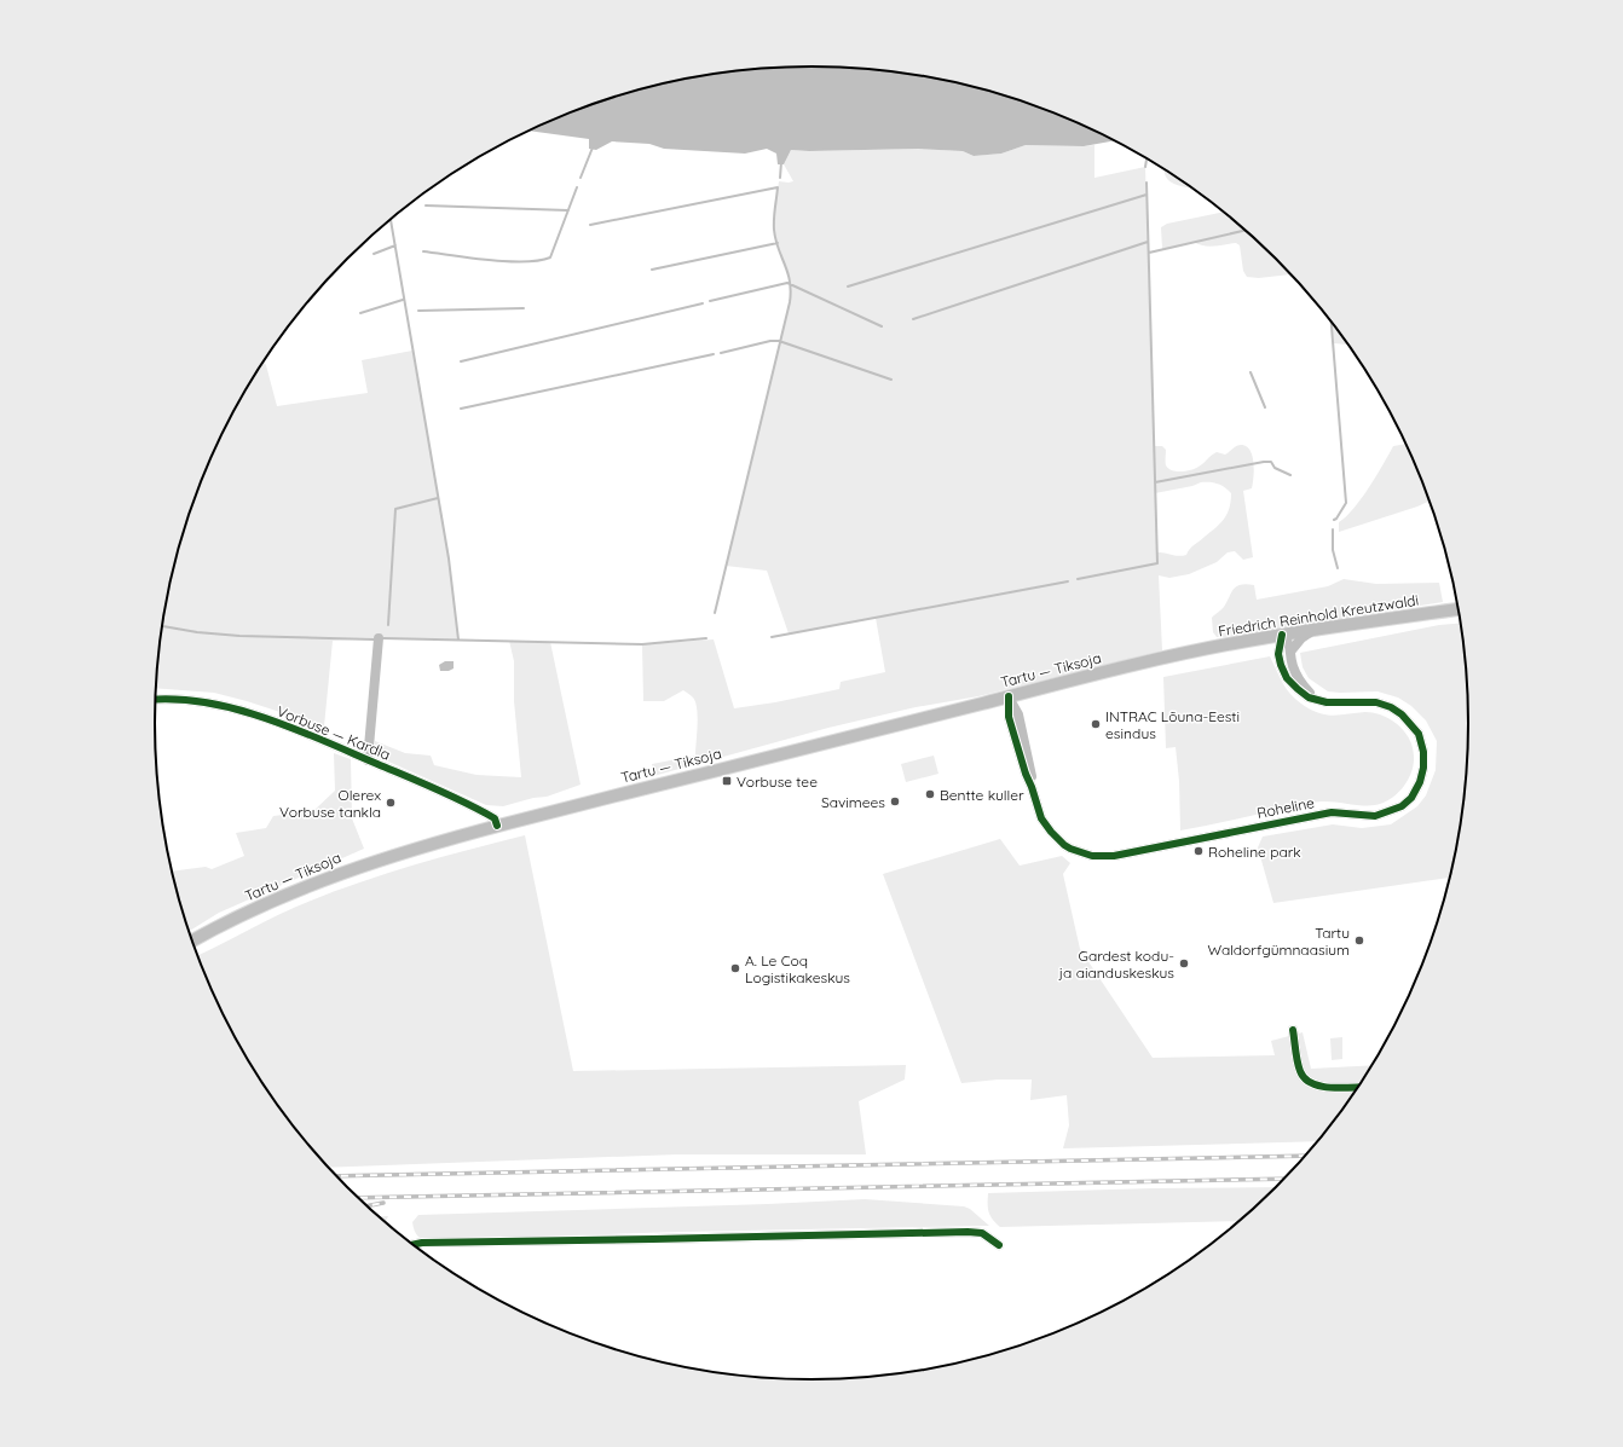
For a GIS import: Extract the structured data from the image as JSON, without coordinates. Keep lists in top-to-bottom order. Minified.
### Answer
{"streets":{"main road":["Friedrich Reinhold Kreutzwaldi","Tartu — Tiksoja"],"street":["Vorbuse — Kardla","Roheline"]},"crossings":[["Friedrich Reinhold Kreutzwaldi","Tartu — Tiksoja"],["Friedrich Reinhold Kreutzwaldi","Roheline"],["Tartu — Tiksoja","Vorbuse — Kardla"],["Tartu — Tiksoja","Roheline"]],"places":{"other":["INTRAC Lõuna-Eesti esindus","Bentte kuller","Savimees","Olerex Vorbuse tankla","Roheline park","Tartu Waldorfgümnaasium","Gardest kodu- ja aianduskeskus","A. Le Coq Logistikakeskus"],"transit":["Vorbuse tee"]}}
